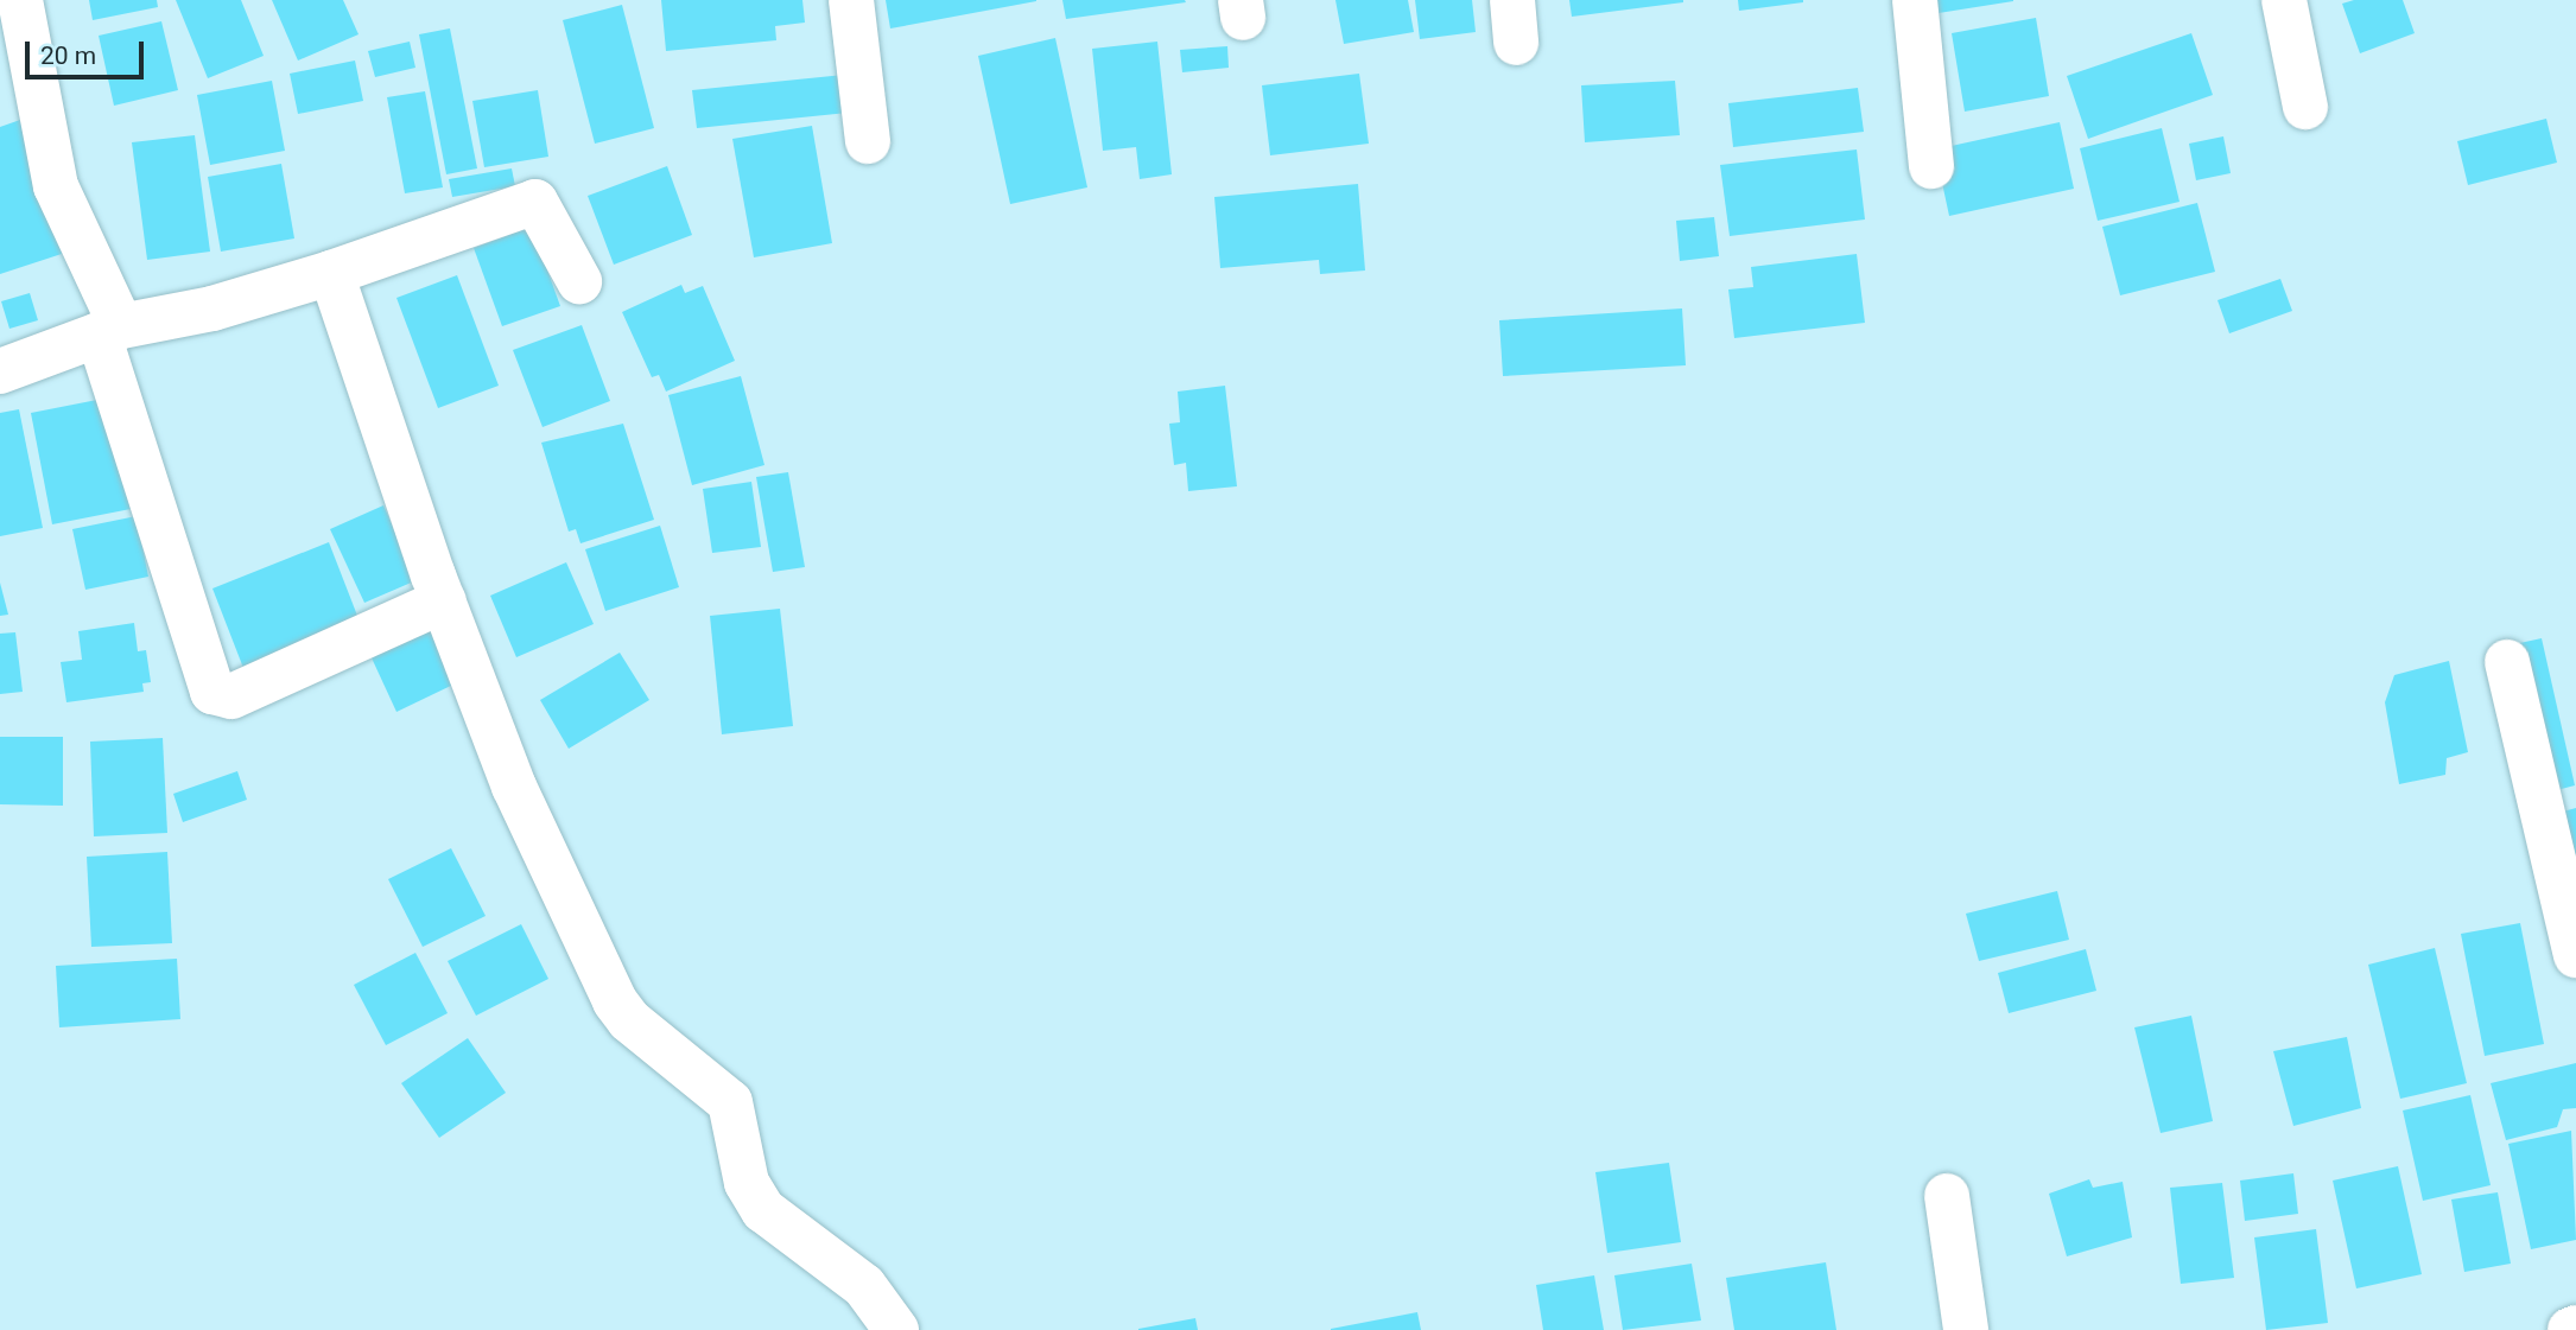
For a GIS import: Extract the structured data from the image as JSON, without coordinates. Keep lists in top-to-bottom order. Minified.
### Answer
{"scale_bar":"20 m"}
